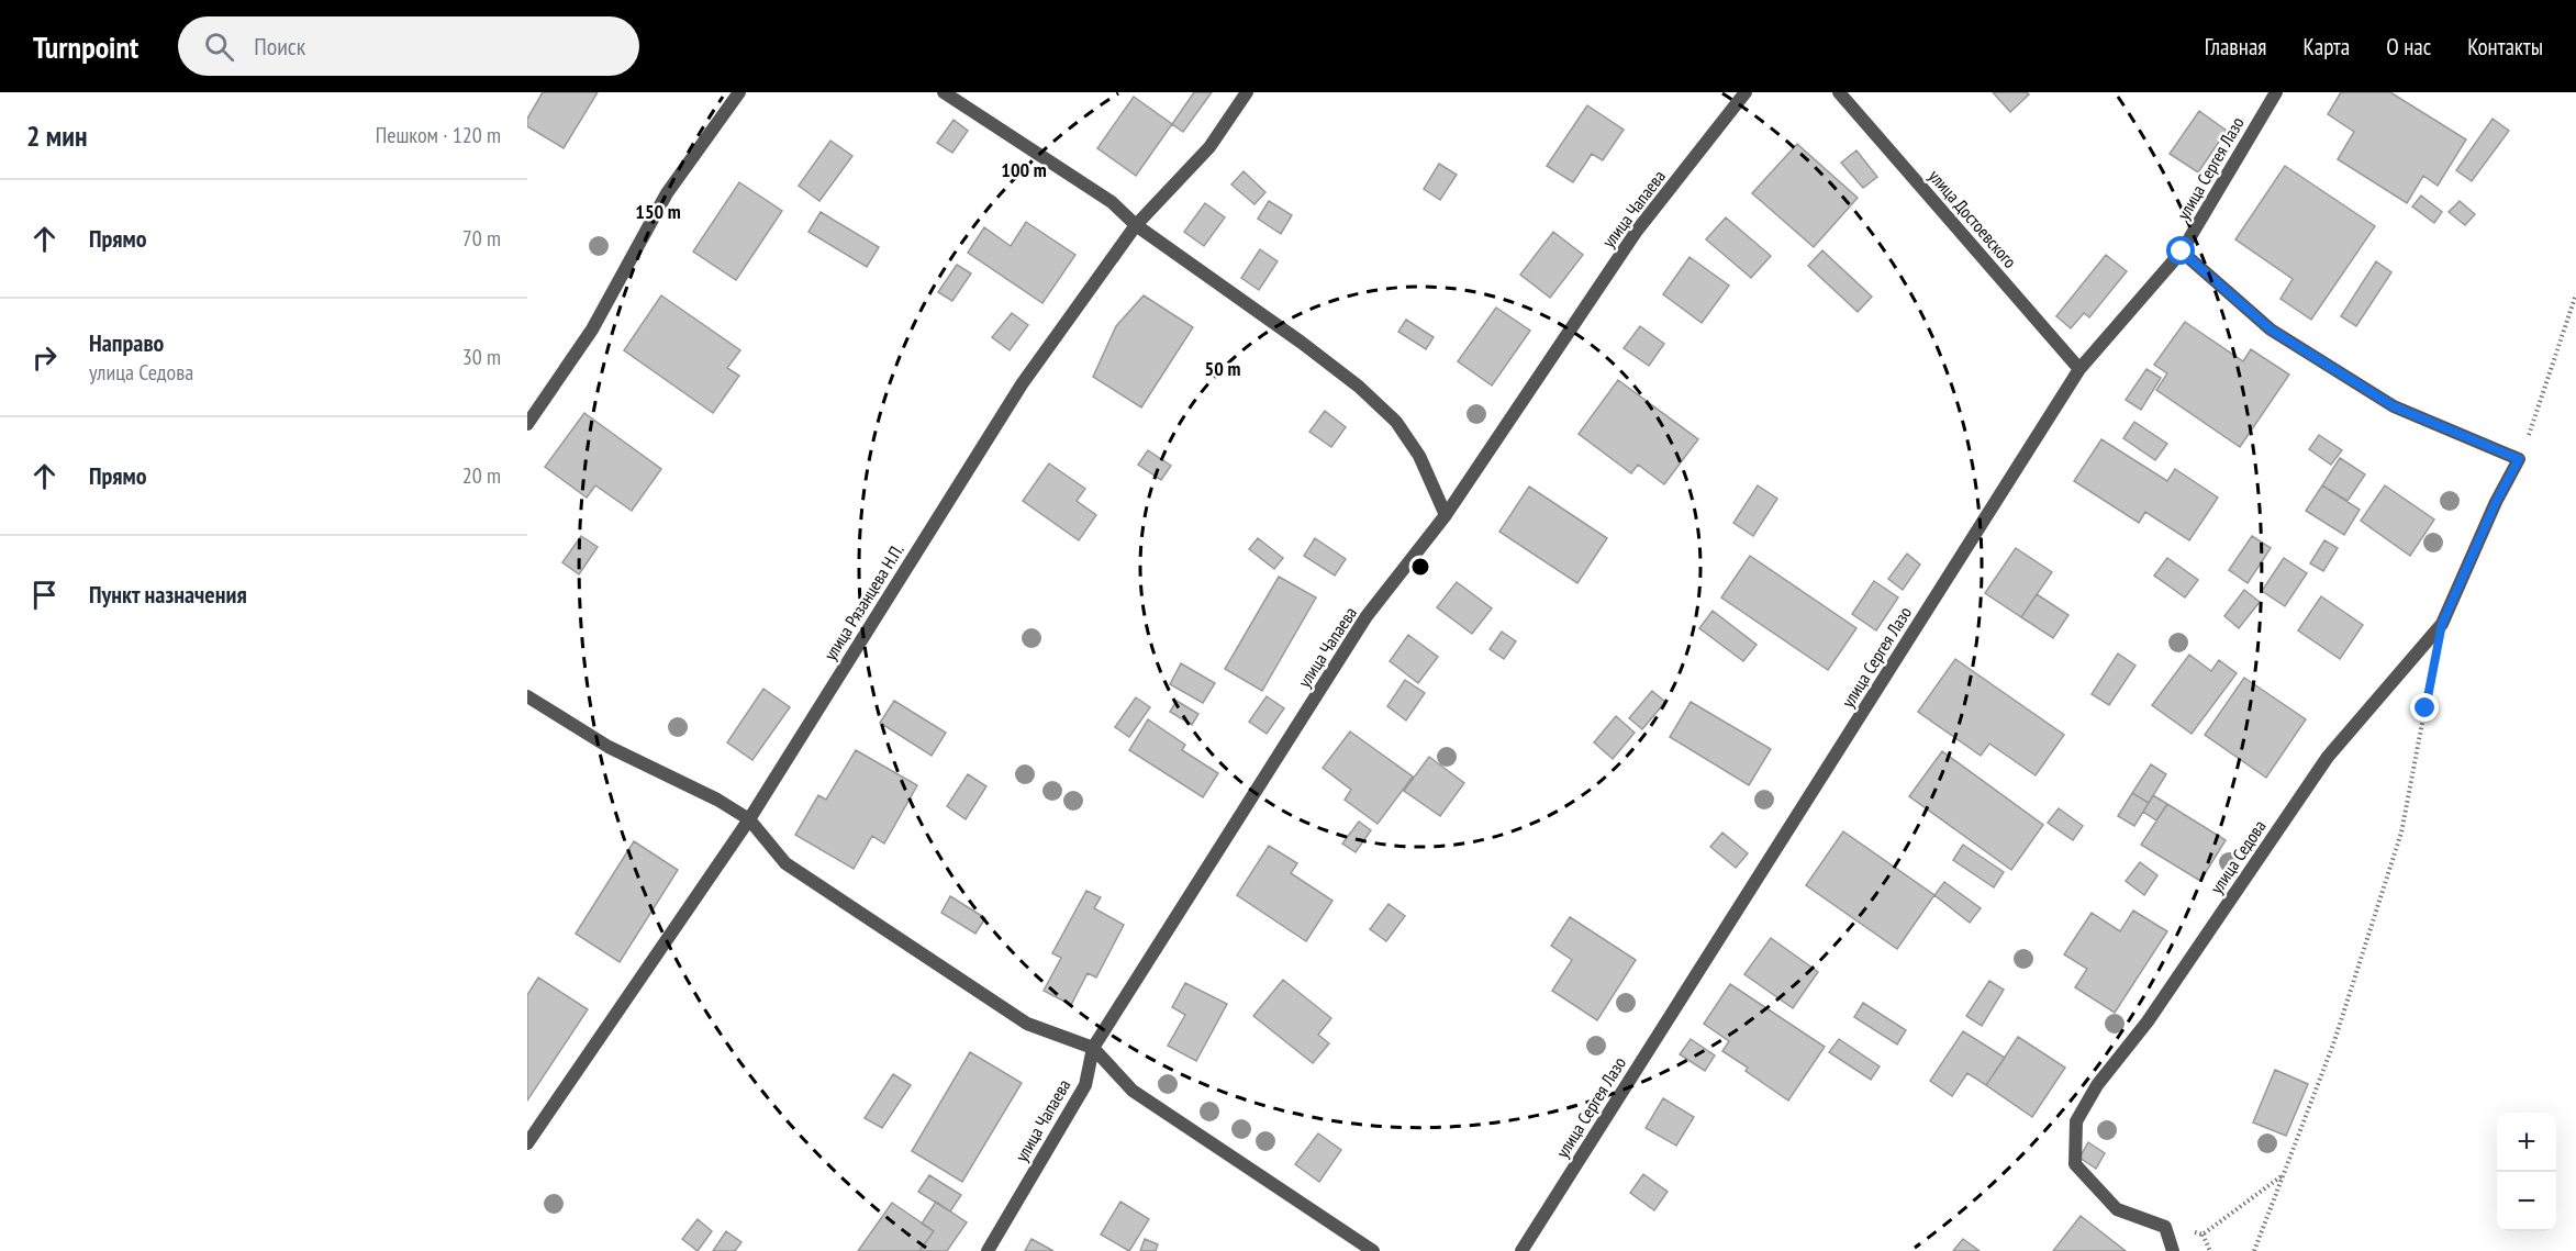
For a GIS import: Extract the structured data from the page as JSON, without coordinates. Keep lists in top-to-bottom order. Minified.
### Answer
{"streets":{"street":["улица Сергея Лазо","улица Чапаева","улица Достоевского","улица Рязанцева Н.П.","улица Седова"]},"crossings":[["улица Сергея Лазо","улица Достоевского"]],"page":{"header":"Turnpoint","search":"Поиск","nav":["Главная","Карта","О нас","Контакты"],"heading":["2 мин","Пешком · 120 m"],"list":[["Прямо","70 m"],["Направо","улица Седова","30 m"],["Прямо","20 m"],"Пункт назначения"],"map_buttons":["+","−"]},"rings":["100 m","150 m","50 m"]}
